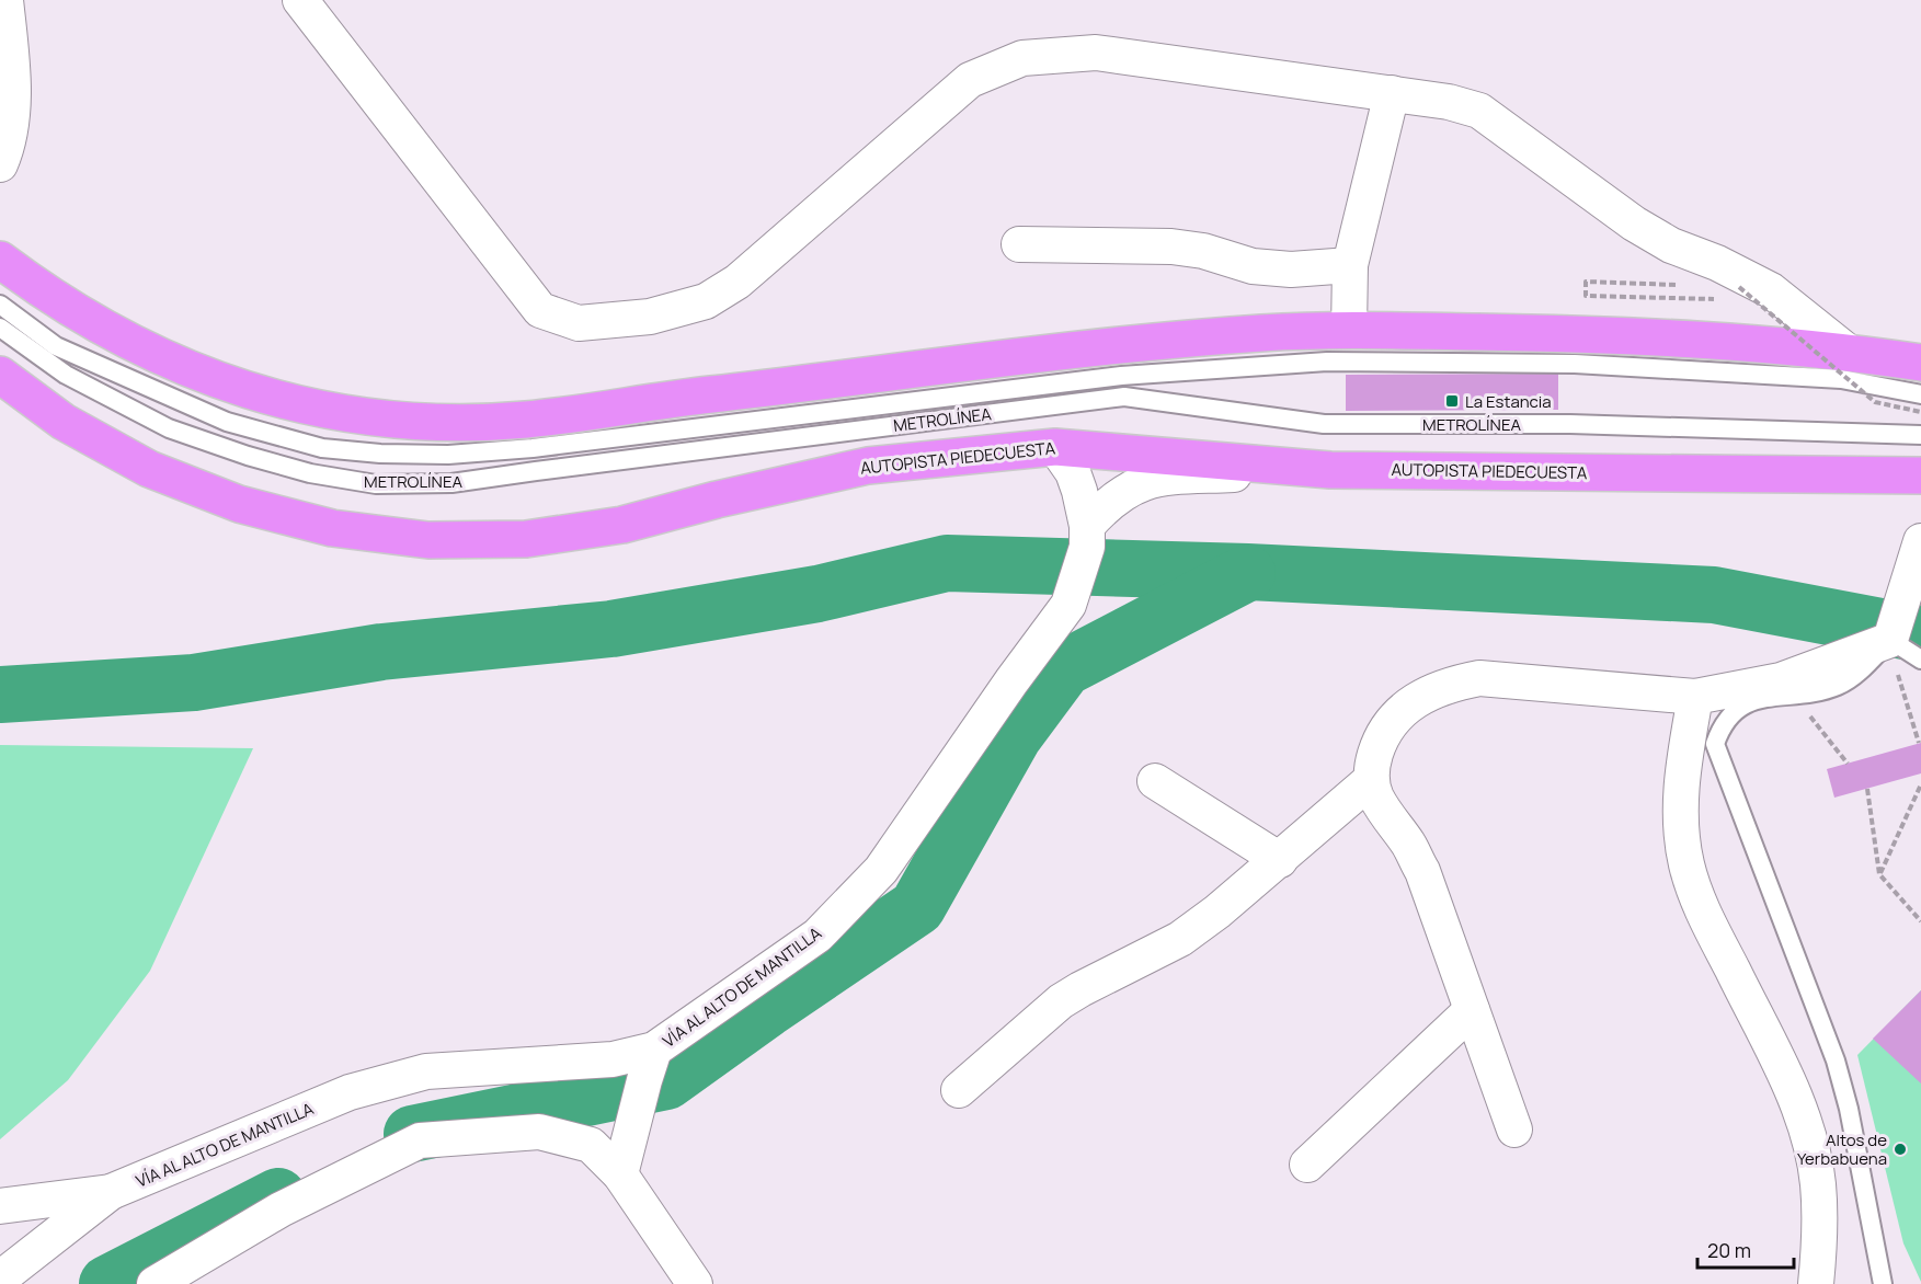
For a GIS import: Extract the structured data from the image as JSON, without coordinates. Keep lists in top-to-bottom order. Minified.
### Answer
{"streets":{"highway":["AUTOPISTA PIEDECUESTA"],"street":["VÍA AL ALTO DE MANTILLA"],"lane":["METROLÍNEA"]},"crossings":[["AUTOPISTA PIEDECUESTA","VÍA AL ALTO DE MANTILLA"]],"places":{"transit":["La Estancia"],"other":["Altos de Yerbabuena"]},"scale_bar":"20 m"}
